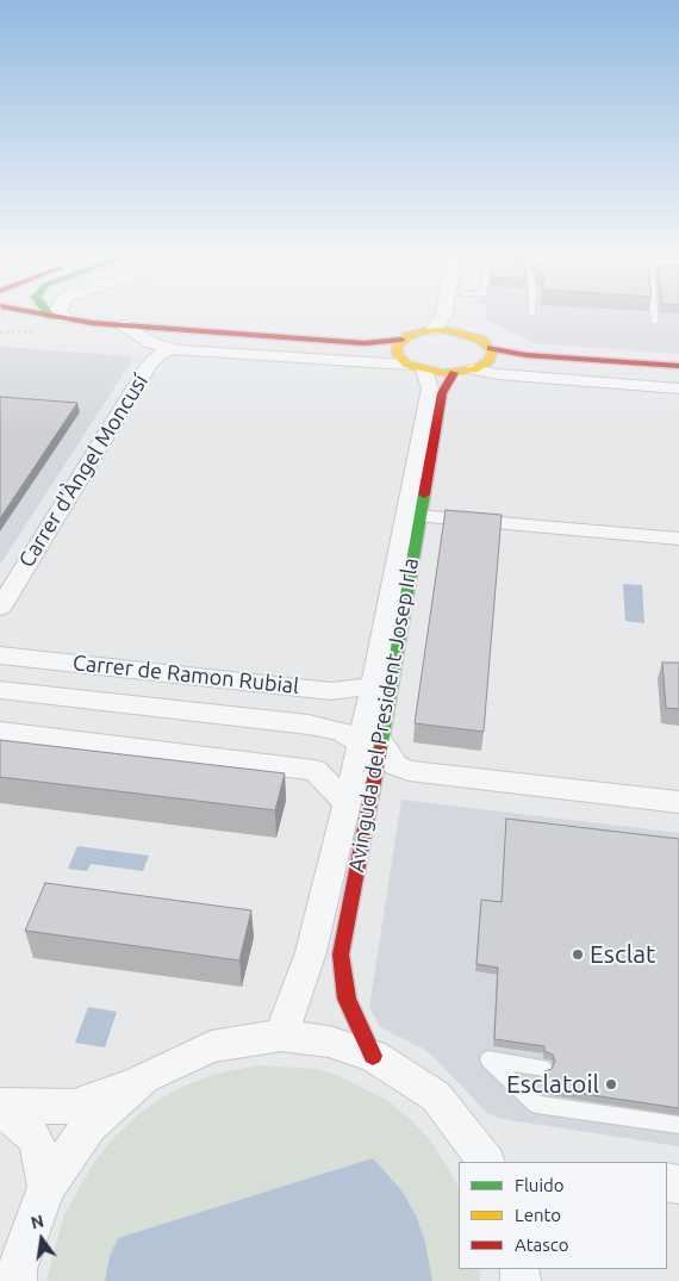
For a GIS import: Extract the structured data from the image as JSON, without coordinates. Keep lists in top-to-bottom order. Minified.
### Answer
{"streets":{"main road":["Avinguda del President Josep Irla"],"street":["Carrer d'Àngel Moncusí","Carrer de Ramon Rubial"]},"crossings":[["Carrer de Ramon Rubial","Avinguda del President Josep Irla"]],"places":["Esclat","Esclatoil"],"legend":["Fluido","Lento","Atasco"],"north":"top"}
